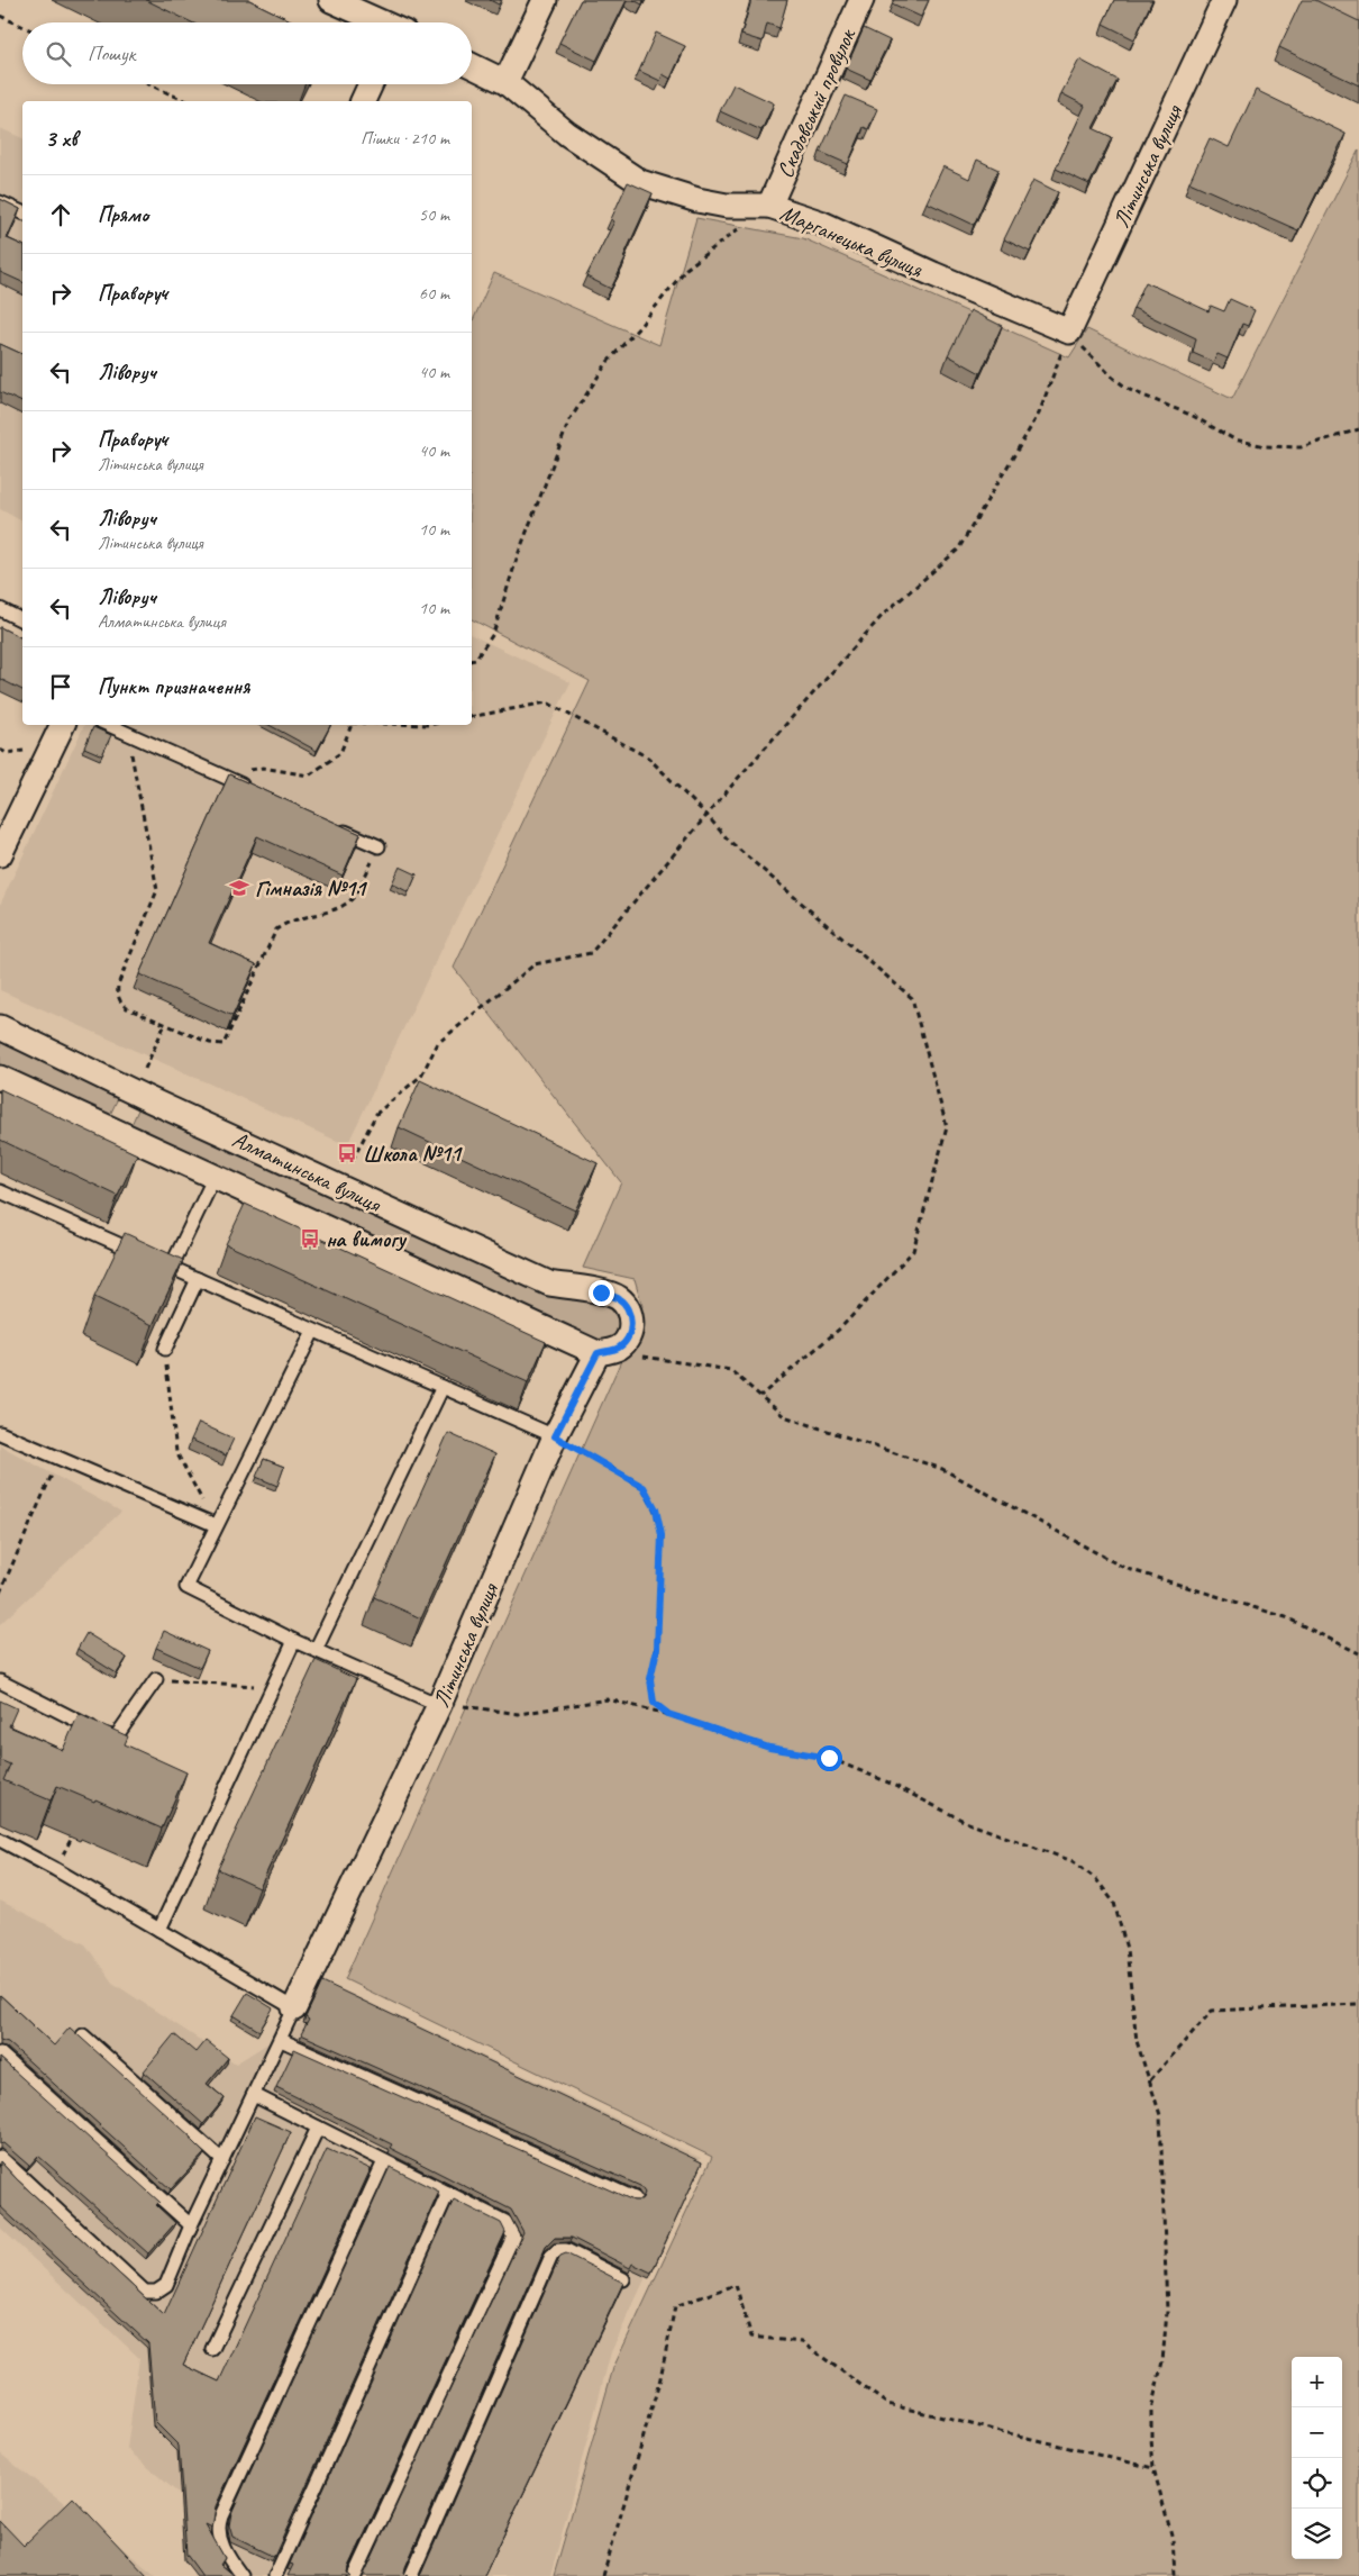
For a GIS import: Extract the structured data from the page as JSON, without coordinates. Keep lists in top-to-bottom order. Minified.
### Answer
{"streets":{"street":["Скадовський провулок","Літинська вулиця","Марганецька вулиця","Алматинська вулиця"]},"crossings":[["Скадовський провулок","Марганецька вулиця"],["Літинська вулиця","Марганецька вулиця"],["Літинська вулиця","Алматинська вулиця"]],"places":{"school or university":["Гімназія №11"],"bus stop":["Школа №11","на вимогу"]},"page":{"search":"Пошук","heading":["3 хв","Пішки · 210 m"],"list":[["Прямо","50 m"],["Праворуч","60 m"],["Ліворуч","40 m"],["Праворуч","Літинська вулиця","40 m"],["Ліворуч","Літинська вулиця","10 m"],["Ліворуч","Алматинська вулиця","10 m"],"Пункт призначення"],"map_buttons":["+","−"]}}
